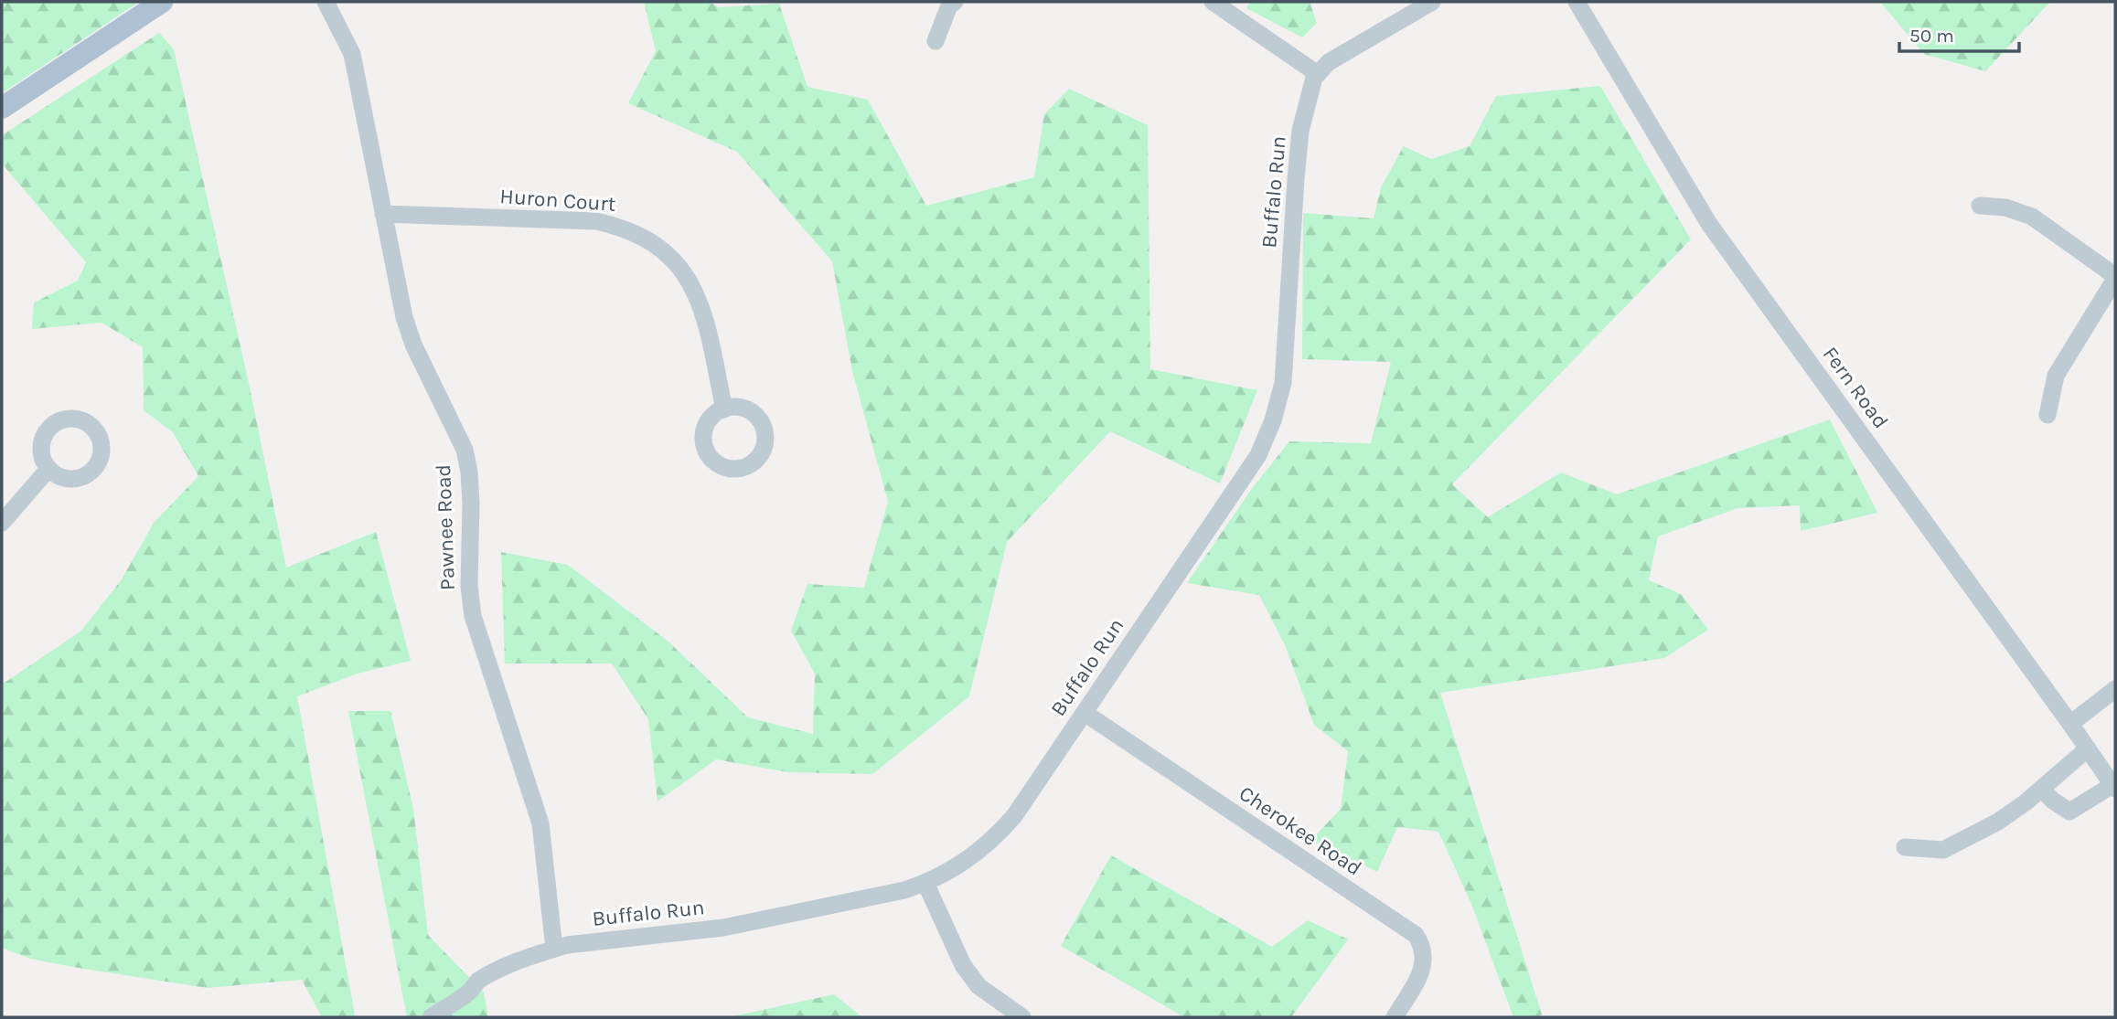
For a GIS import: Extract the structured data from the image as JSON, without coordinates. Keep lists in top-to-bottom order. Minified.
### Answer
{"streets":{"street":["Buffalo Run","Huron Court","Fern Road","Pawnee Road","Cherokee Road"]},"crossings":[["Buffalo Run","Pawnee Road"],["Buffalo Run","Cherokee Road"],["Huron Court","Pawnee Road"]],"scale_bar":"50 m"}
